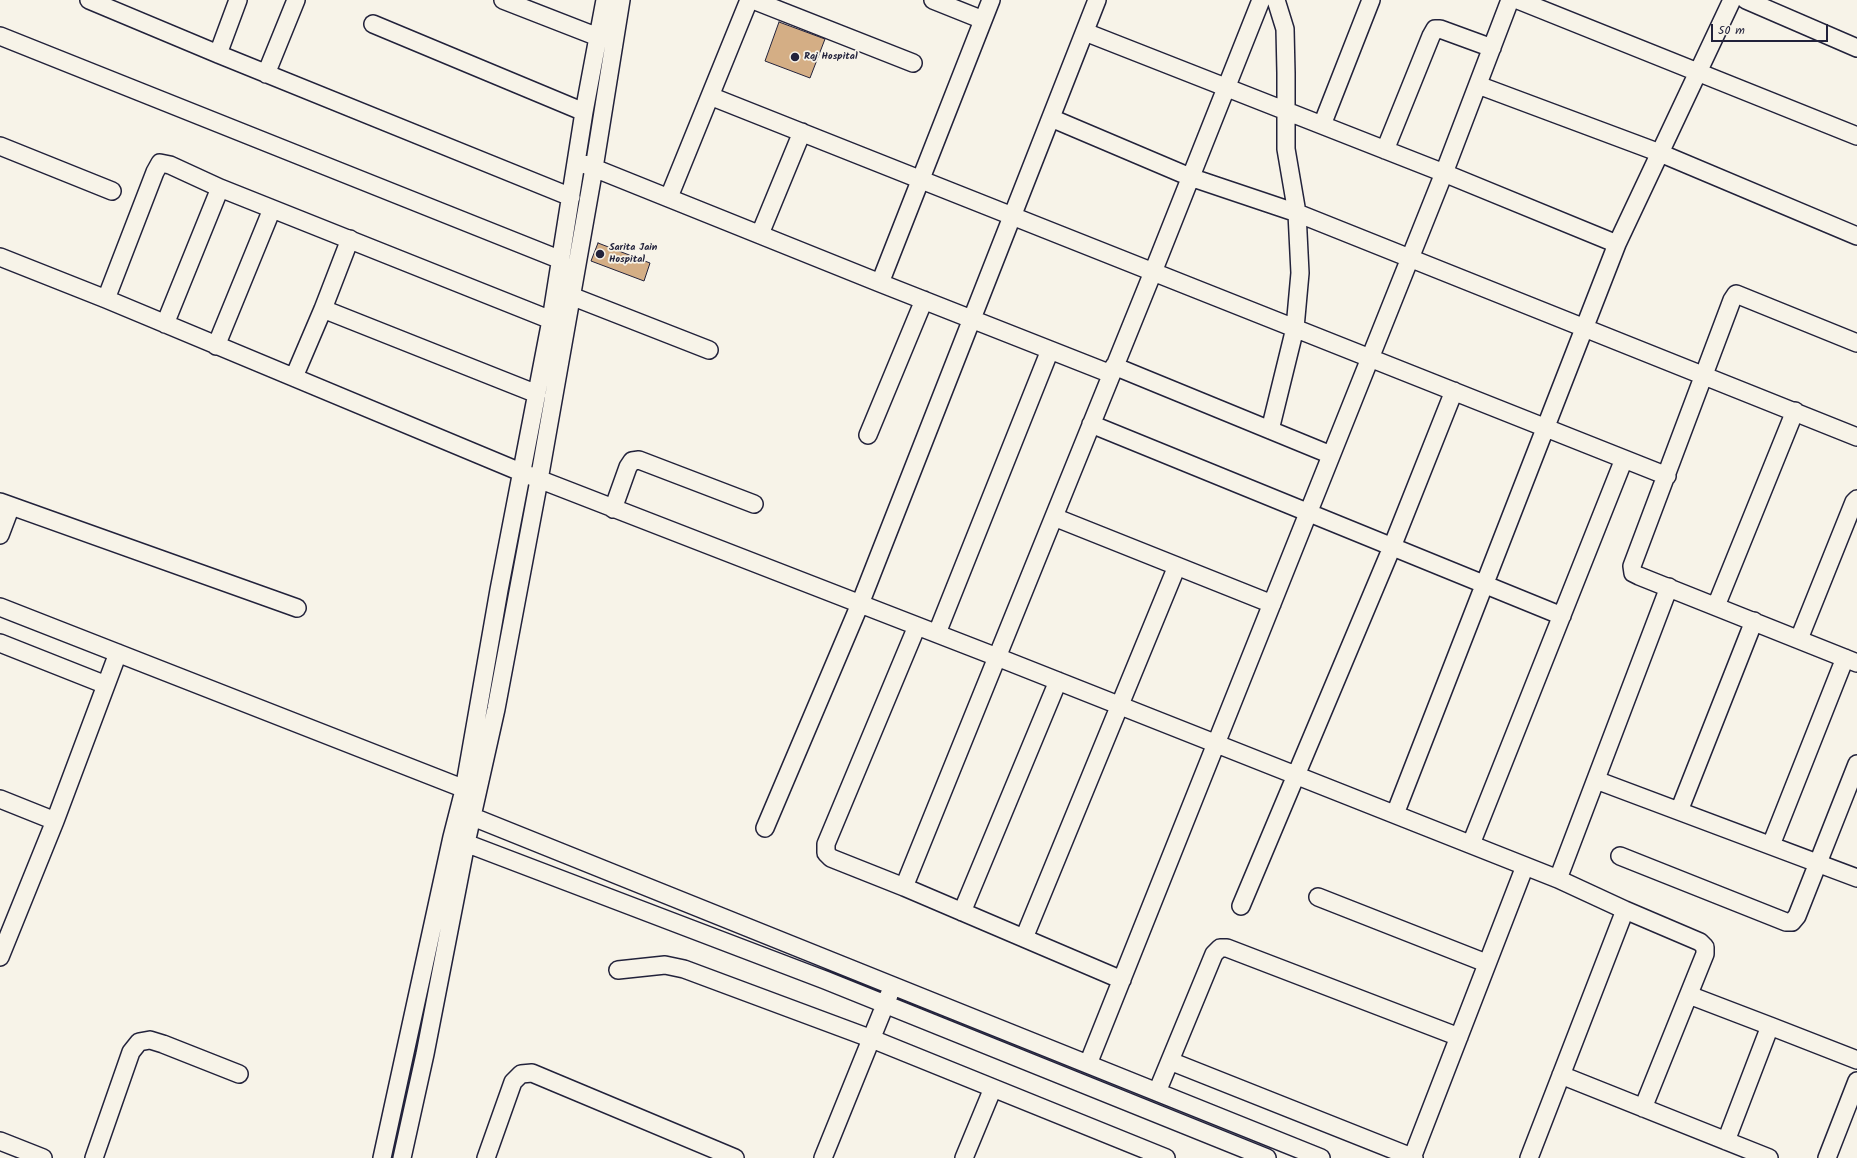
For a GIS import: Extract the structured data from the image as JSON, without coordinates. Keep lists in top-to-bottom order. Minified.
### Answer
{"places":["Raj Hospital","Sarita Jain Hospital"],"scale_bar":"50 m"}
